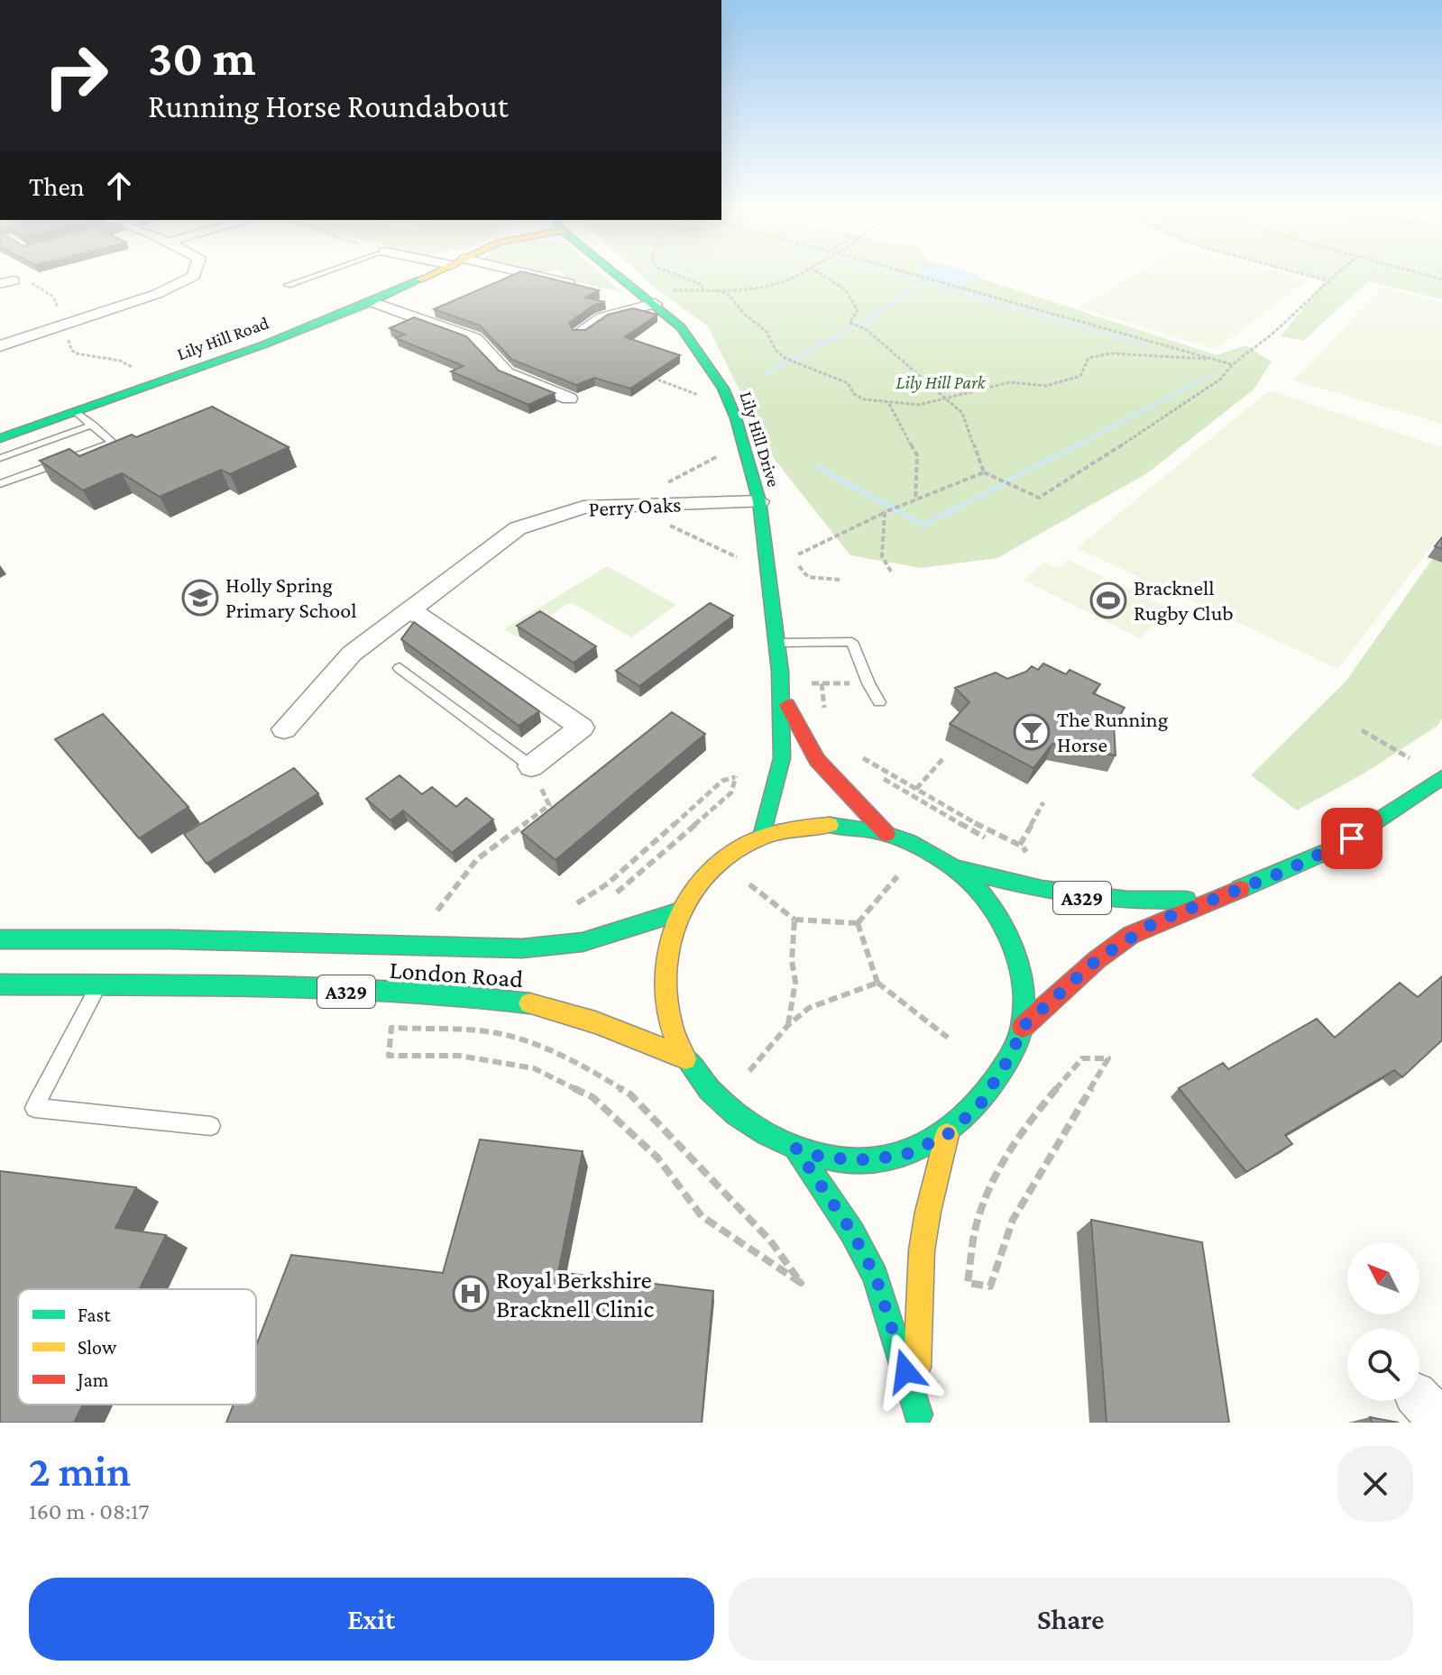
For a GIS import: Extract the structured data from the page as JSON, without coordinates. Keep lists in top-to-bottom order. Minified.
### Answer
{"streets":{"street":["Lily Hill Road","Lily Hill Drive","Perry Oaks","A329","London Road"]},"crossings":[["Lily Hill Drive","Perry Oaks"],["Lily Hill Drive","A329"],["A329","London Road"]],"parks":["Lily Hill Park"],"places":{"school or university":["Holly Spring Primary School"],"sports":["Bracknell Rugby Club"],"bar":["The Running Horse"],"hospital":["Royal Berkshire Bracknell Clinic"]},"legend":["Fast","Slow","Jam"],"north":"top left","page":{"turn":["30 m","Running Horse Roundabout"],"then":"Then","heading":["2 min","160 m · 08:17"],"buttons":["Exit","Share"]}}
